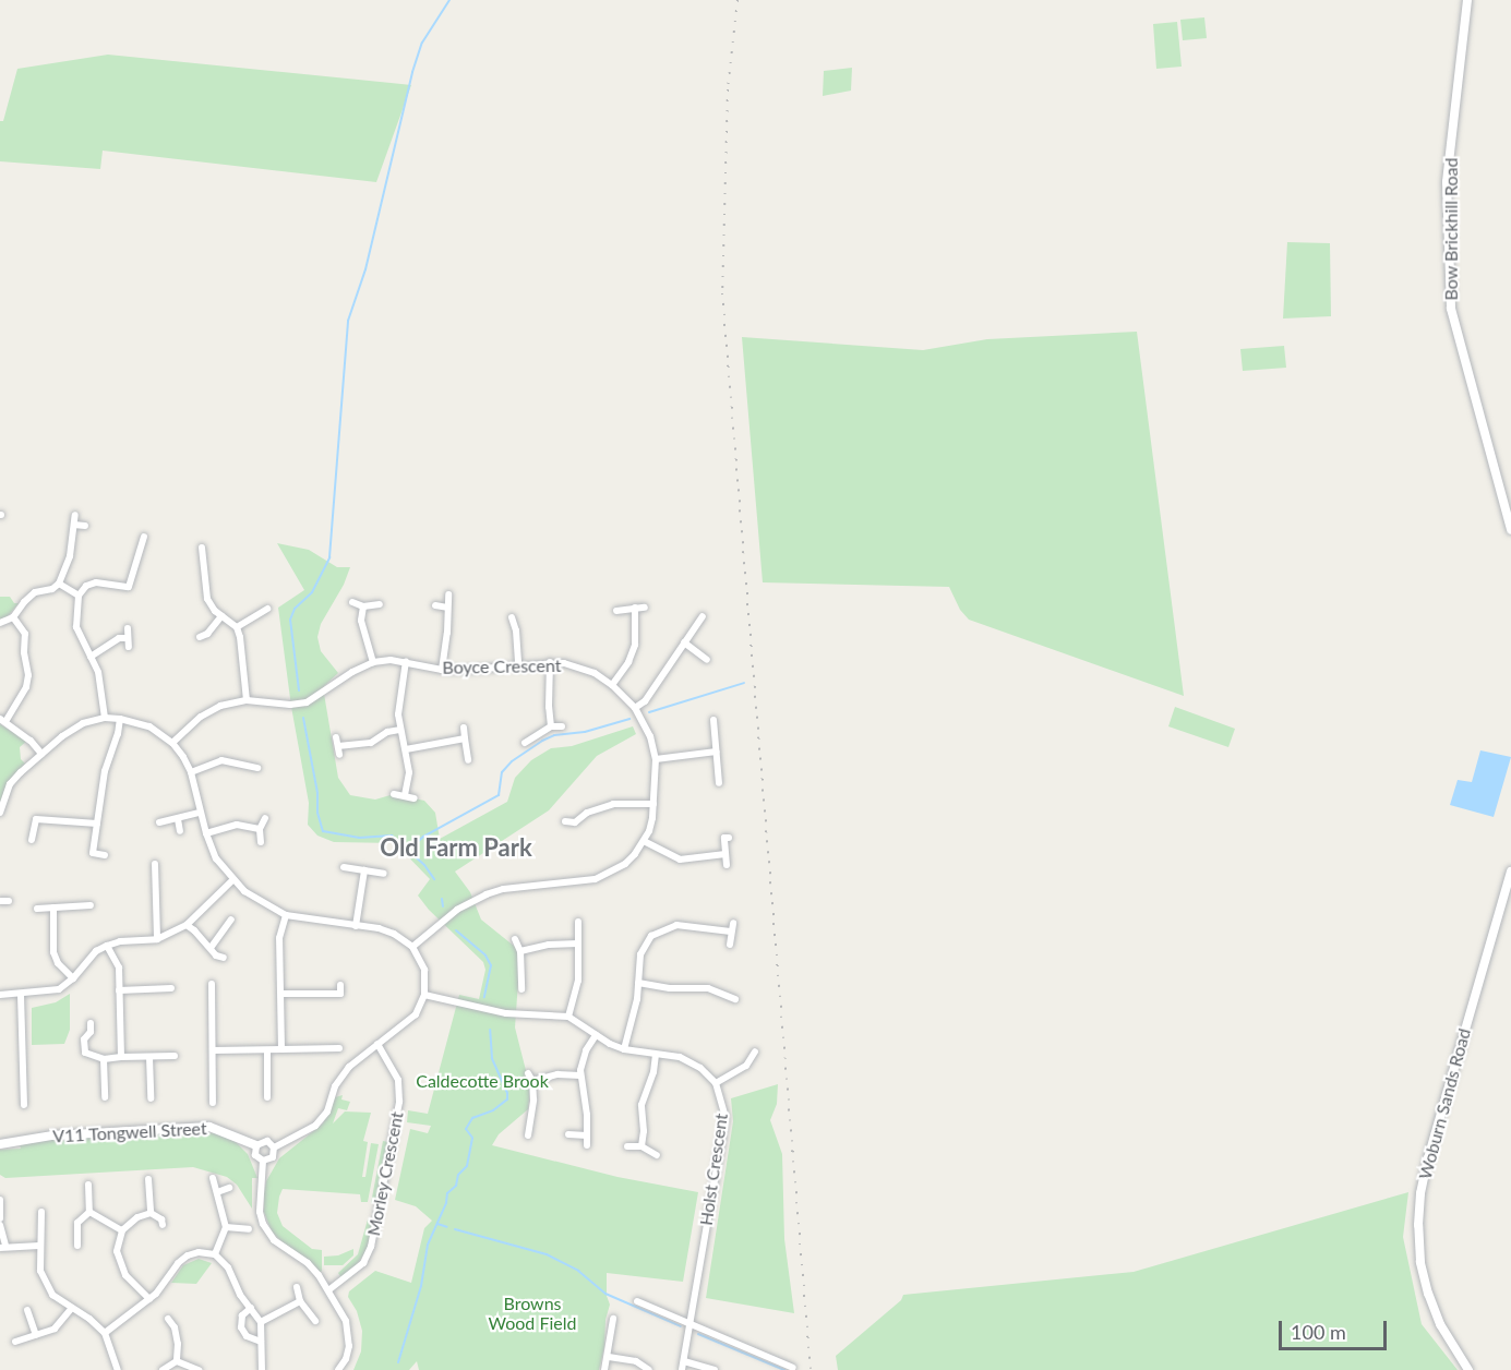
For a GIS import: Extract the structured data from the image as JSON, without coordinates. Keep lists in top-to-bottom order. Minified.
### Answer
{"streets":{"street":["Bow Brickhill Road","Boyce Crescent","Woburn Sands Road","V11 Tongwell Street","Holst Crescent","Morley Crescent"]},"districts":["Old Farm Park"],"parks":["Caldecotte Brook","Browns Wood Field"],"scale_bar":"100 m"}
